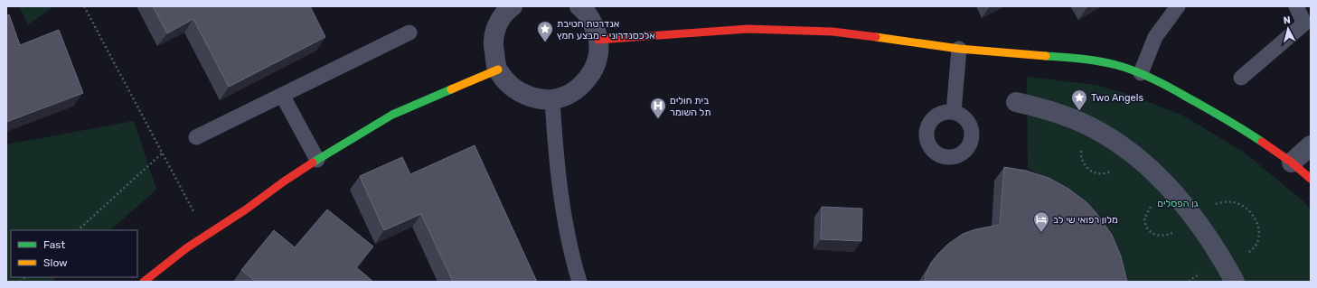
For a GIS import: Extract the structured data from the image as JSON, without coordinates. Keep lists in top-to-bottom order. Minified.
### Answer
{"parks":["גן הפסלים"],"places":{"place":["אנדרטת חטיבת אלכסנדרוני - מבצע חמץ","Two Angels"],"hospital":["בית חולים תל השומר"],"hotel":["מלון רפואי שי לב"]},"legend":["Fast","Slow"],"north":"top"}
